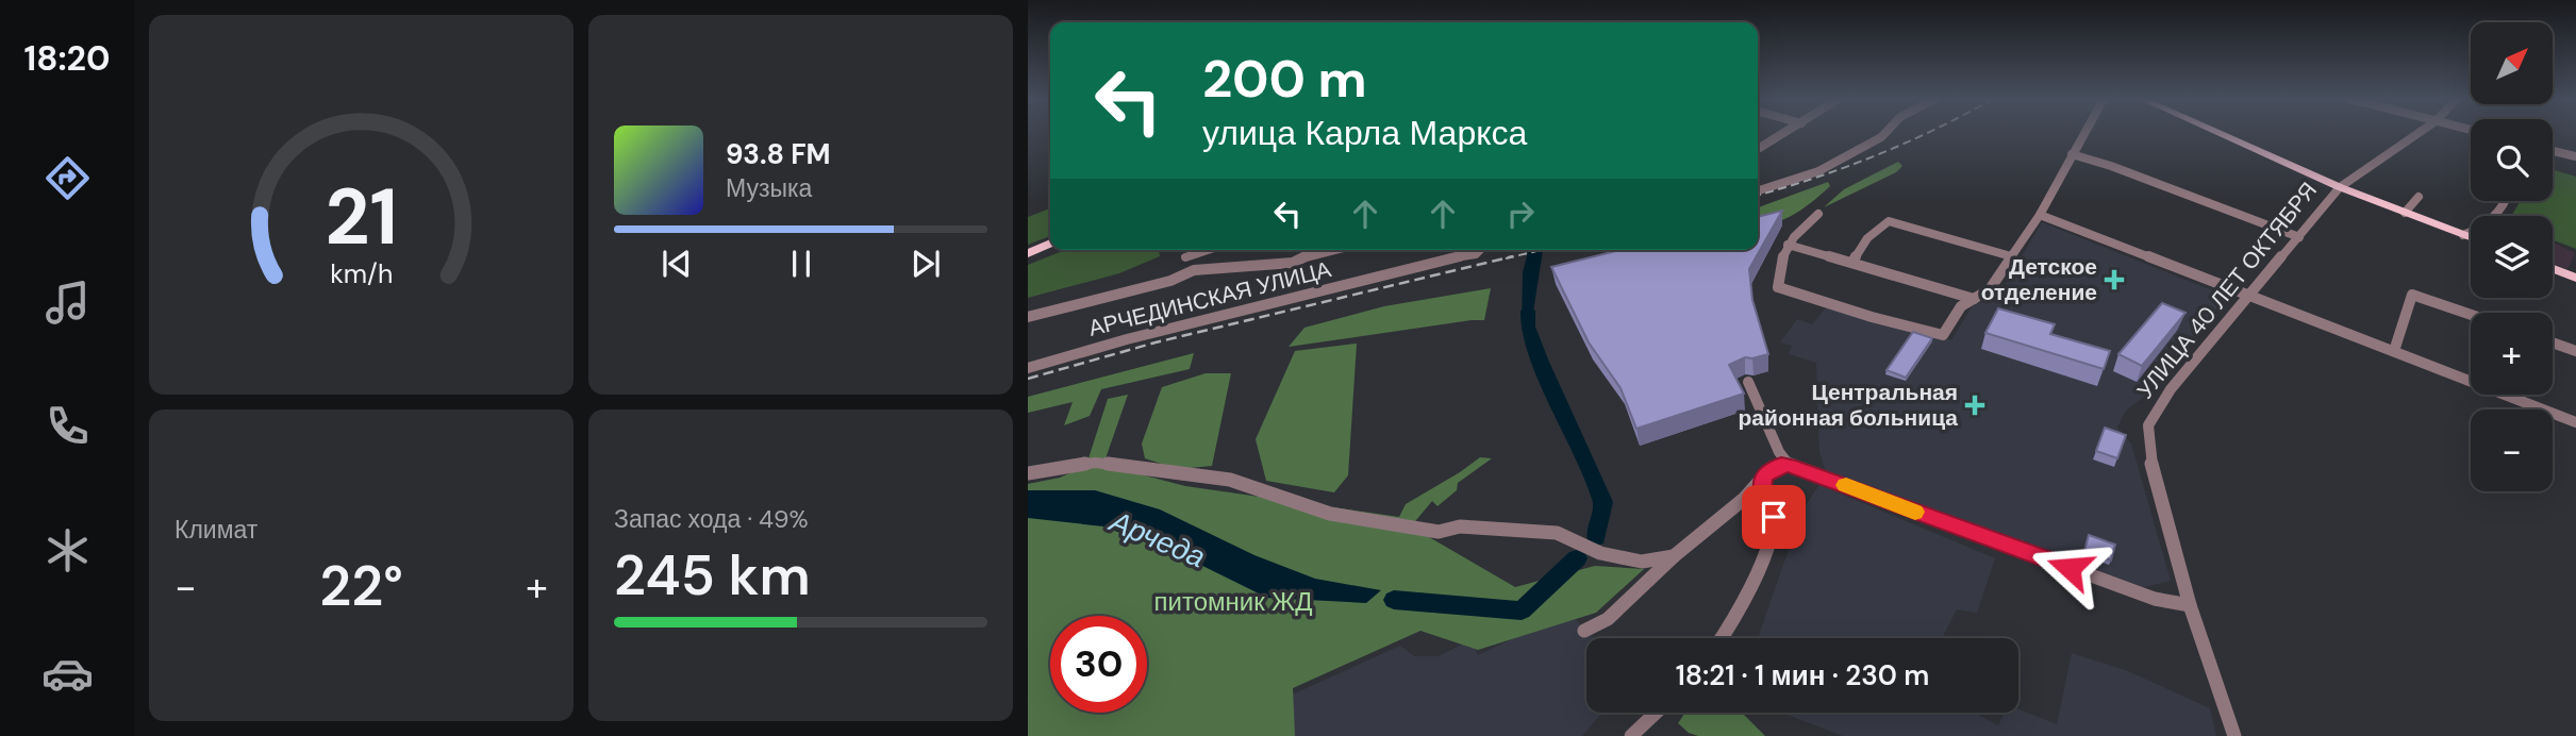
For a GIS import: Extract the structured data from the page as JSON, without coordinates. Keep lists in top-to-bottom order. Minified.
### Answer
{"streets":{"street":["УЛИЦА 40 ЛЕТ ОКТЯБРЯ","АРЧЕДИНСКАЯ УЛИЦА"]},"water":["Арчеда"],"parks":["питомник ЖД"],"places":{"health":["Детское отделение","Центральная районная больница"]},"north":"top right","page":{"tabs":"18:20","map_buttons":["+","−"],"turn":["200 m","улица Карла Маркса"],"song":["93.8 FM","Музыка"],"tile":["Климат",["Запас хода · 49%","245 km"]],"heat":["−","22°","+"],"limit":"30","trip":"18:21 · 1 мин · 230 m","gauge":["21","km/h"]}}
